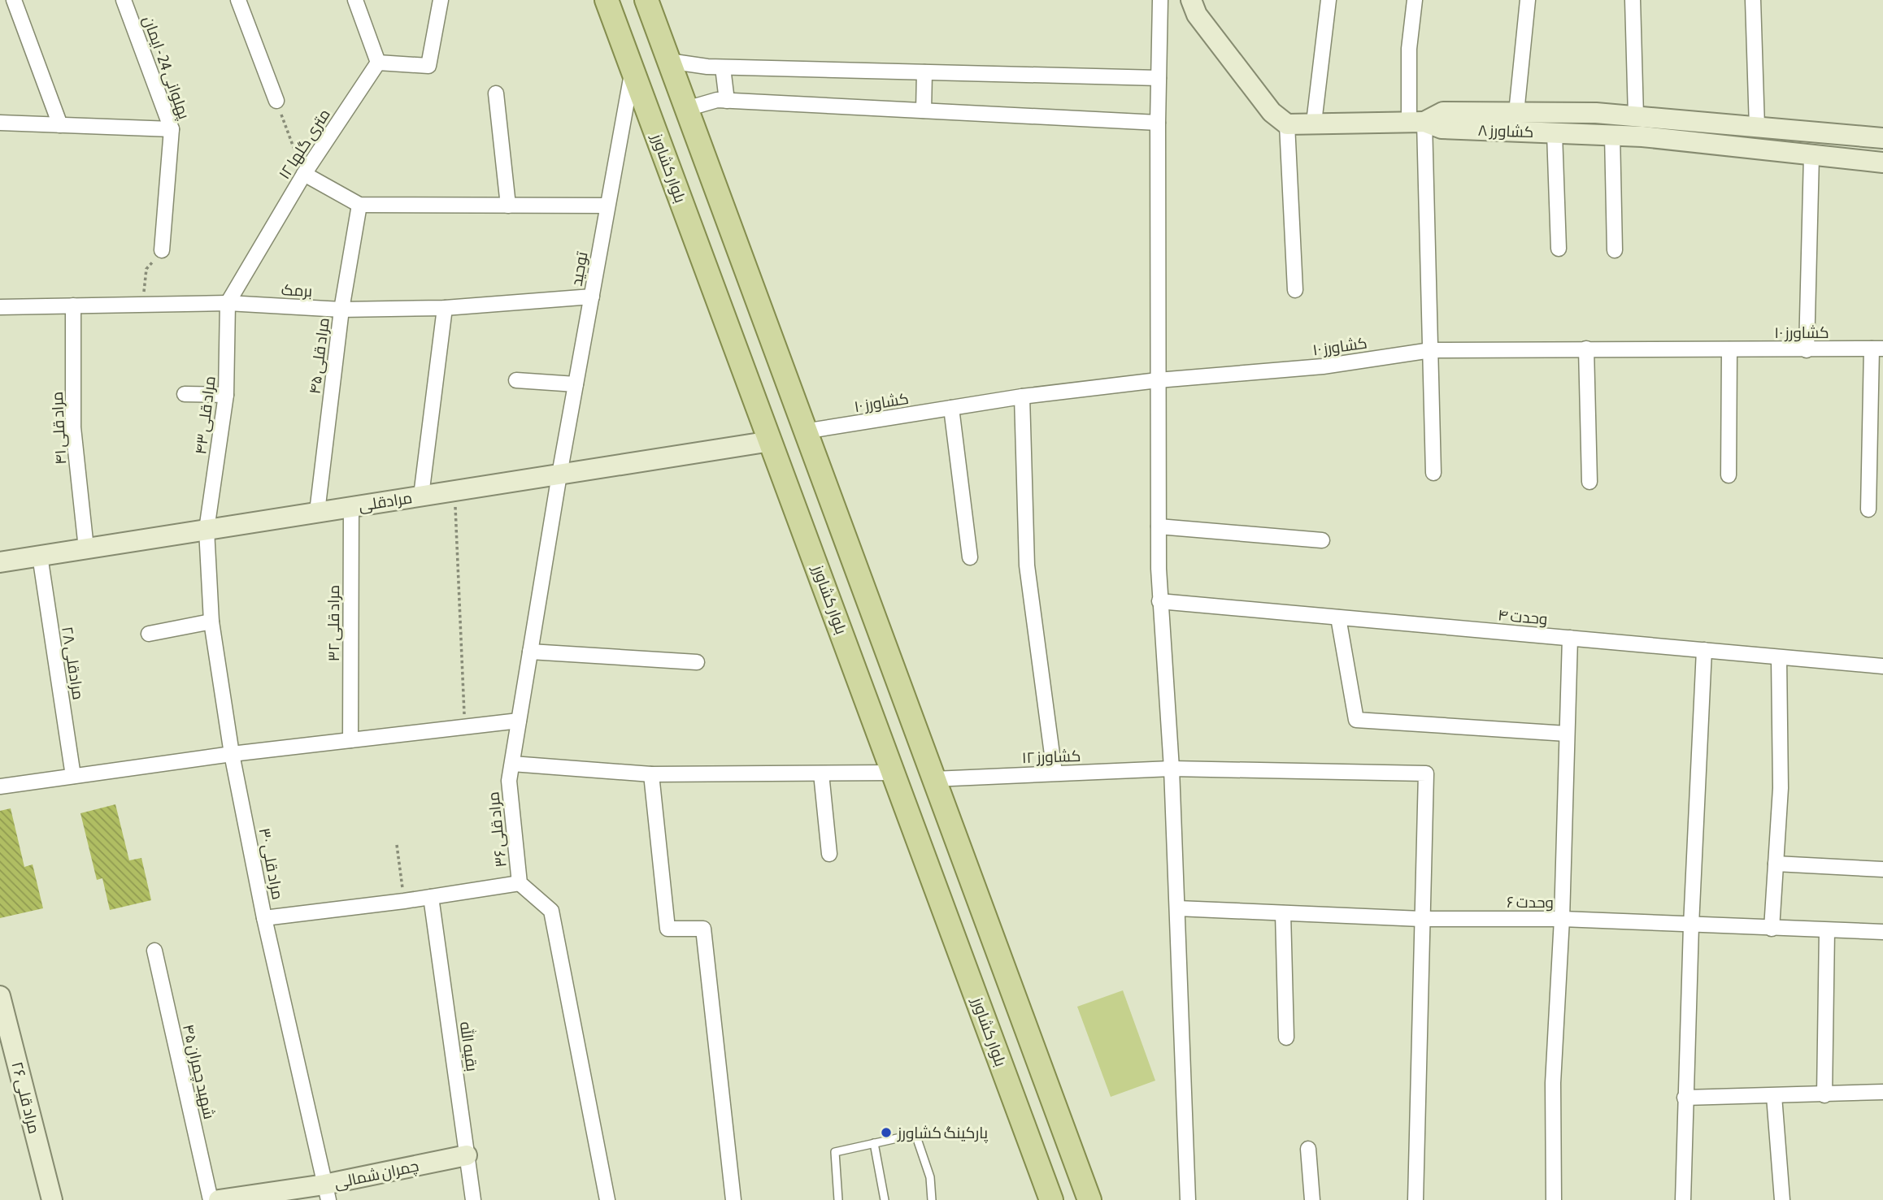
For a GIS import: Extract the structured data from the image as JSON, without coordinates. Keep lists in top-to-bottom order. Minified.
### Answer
{"streets":{"main road":["بلوار کشاورز"],"street":["پهلوانی 24 - ایمان","کشاورز ۸","۱۲ متری گلها","توحید","برمک","کشاورز ۱۰","مراد قلی ۴۵","مراد قلی ۴۳","مراد قلی ۴۱","مرادقلی","وحدت ۴","مراد قلی ۳۲","مرادقلی ۲۸","کشاورز ۱۲","مراد قلی ۳۶","مراد قلی ۳۰","وحدت ۶","بقیه الله","شهید چمران ۴۵","مراد قلی ۲۶","چمران شمالی"]},"crossings":[["۱۲ متری گلها","برمک"],["۱۲ متری گلها","مراد قلی ۴۳"],["بلوار کشاورز","توحید"],["بلوار کشاورز","مرادقلی"],["توحید","برمک"],["توحید","مرادقلی"],["توحید","مراد قلی ۳۶"],["برمک","مراد قلی ۴۵"],["برمک","مراد قلی ۴۳"],["برمک","مراد قلی ۴۱"],["مراد قلی ۴۵","مرادقلی"],["مراد قلی ۴۳","مرادقلی"],["مراد قلی ۴۳","مراد قلی ۳۰"],["مراد قلی ۴۱","مرادقلی"],["مرادقلی","مراد قلی ۳۲"],["مرادقلی","مرادقلی ۲۸"],["مرادقلی","مراد قلی ۳۶"],["مرادقلی","مراد قلی ۳۰"],["کشاورز ۱۲","وحدت ۶"],["مراد قلی ۳۰","چمران شمالی"],["بقیه الله","چمران شمالی"]],"places":["پارکینگ کشاورز"]}
